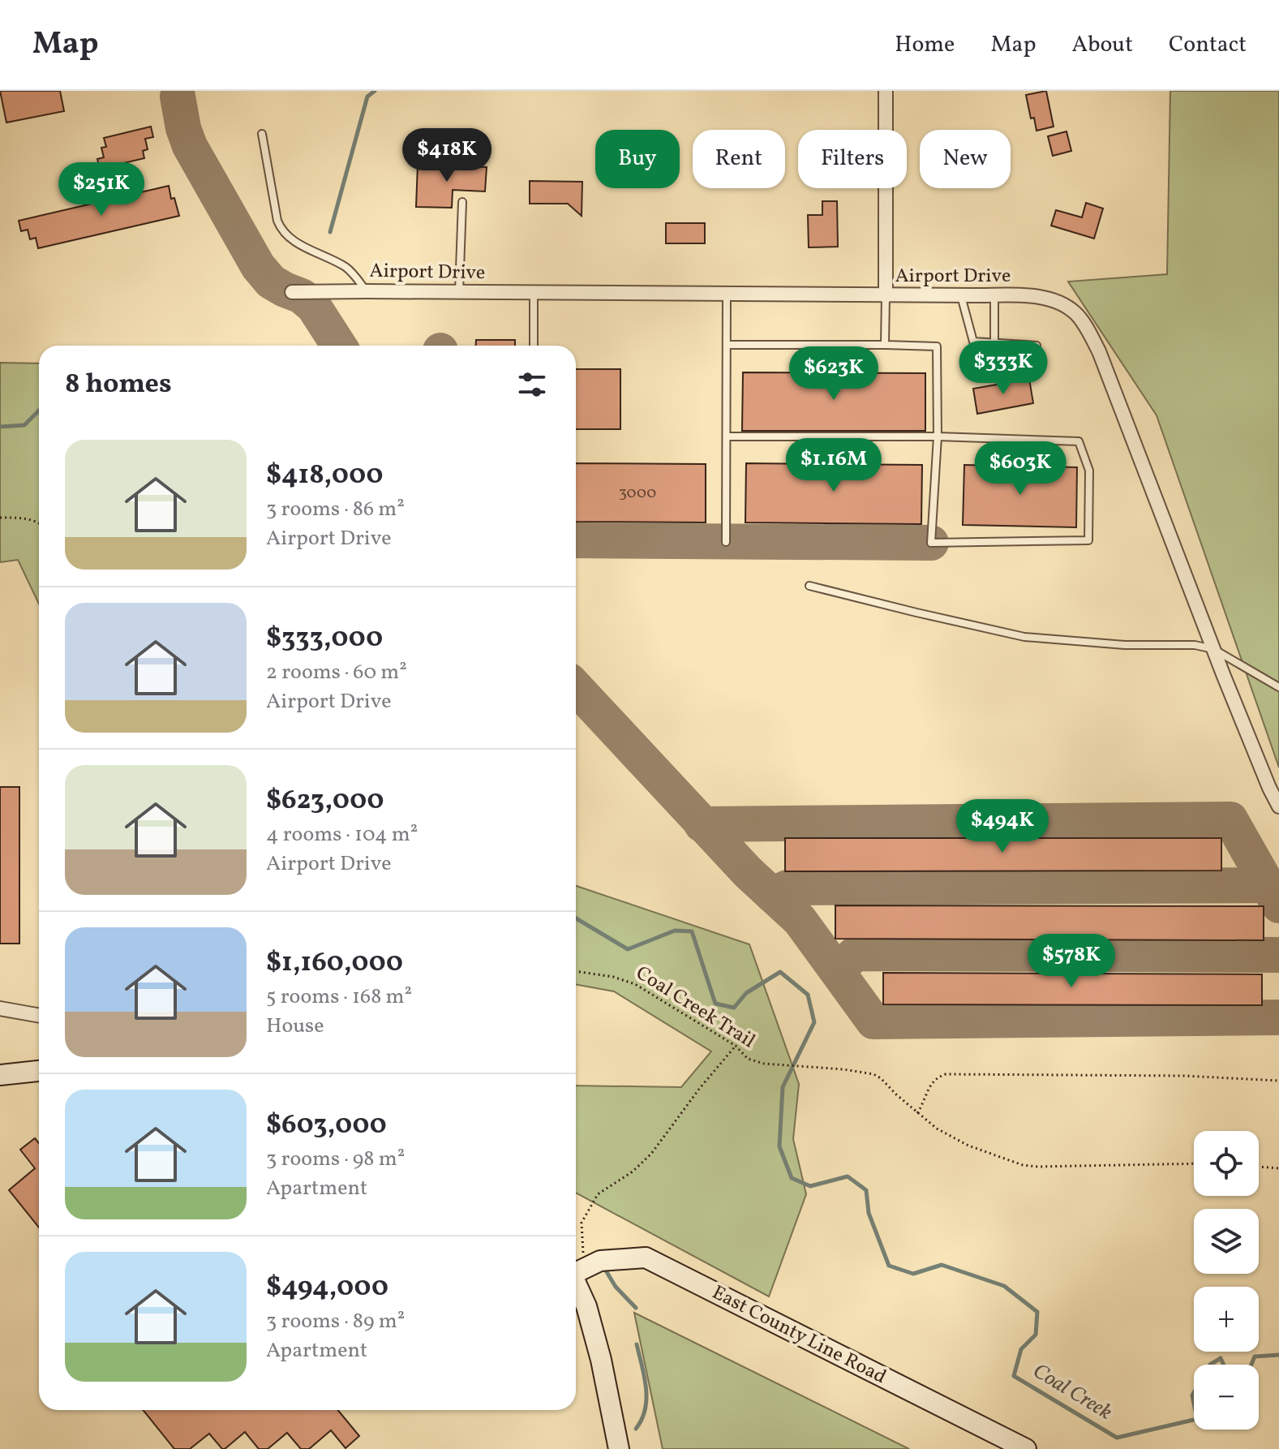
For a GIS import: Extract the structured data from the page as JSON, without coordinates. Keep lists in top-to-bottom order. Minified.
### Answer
{"streets":{"street":["Airport Drive","East County Line Road"],"path":["Coal Creek Trail"]},"water":["Coal Creek"],"house_numbers":["3000"],"page":{"header":"Map","nav":["Home","Map","About","Contact"],"price":["$418K","$251K","$333K","$623K","$1.16M","$603K","$494K","$578K"],"chip":["Buy","Rent","Filters","New"],"heading":"8 homes","list":[{"name":"$418,000","note":"3 rooms · 86 m² · Airport Drive"},{"name":"$333,000","note":"2 rooms · 60 m² · Airport Drive"},{"name":"$623,000","note":"4 rooms · 104 m² · Airport Drive"},{"name":"$1,160,000","note":"5 rooms · 168 m² · House"},{"name":"$603,000","note":"3 rooms · 98 m² · Apartment"},{"name":"$494,000","note":"3 rooms · 89 m² · Apartment"}],"map_buttons":["+","−"]}}
